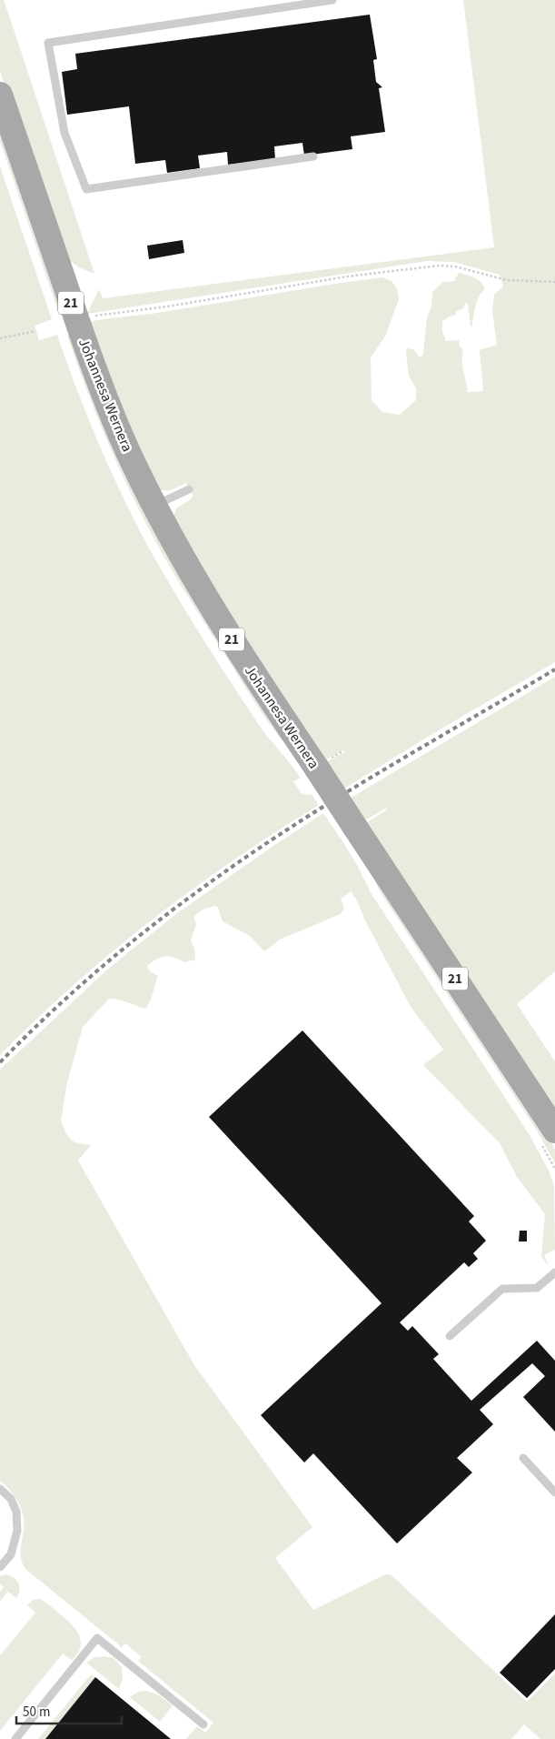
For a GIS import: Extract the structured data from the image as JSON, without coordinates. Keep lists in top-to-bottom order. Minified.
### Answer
{"streets":{"main road":["21","Johannesa Wernera"]},"scale_bar":"50 m"}
